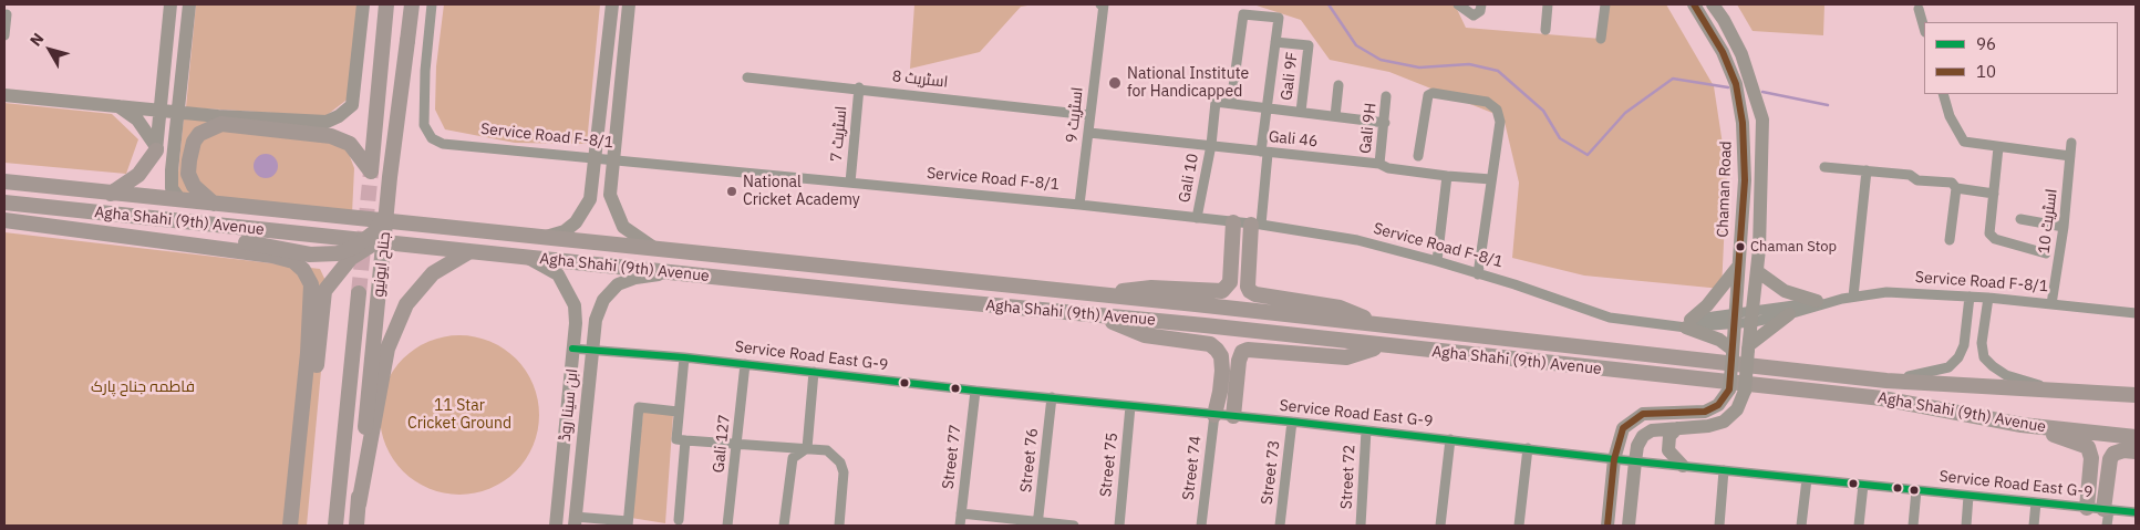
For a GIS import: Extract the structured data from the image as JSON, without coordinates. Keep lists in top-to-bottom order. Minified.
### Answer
{"streets":{"main road":["Agha Shahi (9th) Avenue","جناح ایونیو"],"street":["Gali 9F","اسٹریٹ 8","اسٹریٹ 9","Gali 9H","اسٹریٹ 7","Service Road F-8/1","Gali 46","Gali 10","Chaman Road","اسٹریٹ 10","Service Road East G-9","ابن سینا روڈ","Gali 127","Street 77","Street 76","Street 75","Street 74","Street 73","Street 72"]},"crossings":[["اسٹریٹ 8","اسٹریٹ 9"],["اسٹریٹ 8","اسٹریٹ 7"],["اسٹریٹ 9","Service Road F-8/1"],["اسٹریٹ 9","Gali 46"],["Gali 9H","Gali 46"],["اسٹریٹ 7","Service Road F-8/1"],["Service Road F-8/1","Gali 10"],["Service Road F-8/1","Chaman Road"],["Service Road F-8/1","اسٹریٹ 10"],["Gali 46","Gali 10"],["Chaman Road","Service Road East G-9"],["Agha Shahi (9th) Avenue","ابن سینا روڈ"],["Service Road East G-9","ابن سینا روڈ"],["Service Road East G-9","Gali 127"],["Service Road East G-9","Street 77"],["Service Road East G-9","Street 76"],["Service Road East G-9","Street 75"],["Service Road East G-9","Street 74"],["Service Road East G-9","Street 73"],["Service Road East G-9","Street 72"]],"parks":["فاطمہ جناح پارک","11 Star Cricket Ground"],"places":["National Institute for Handicapped","National Cricket Academy","Chaman Stop"],"lines":["transit line 10","transit line 96"],"legend":["96","10"],"north":"top left"}
